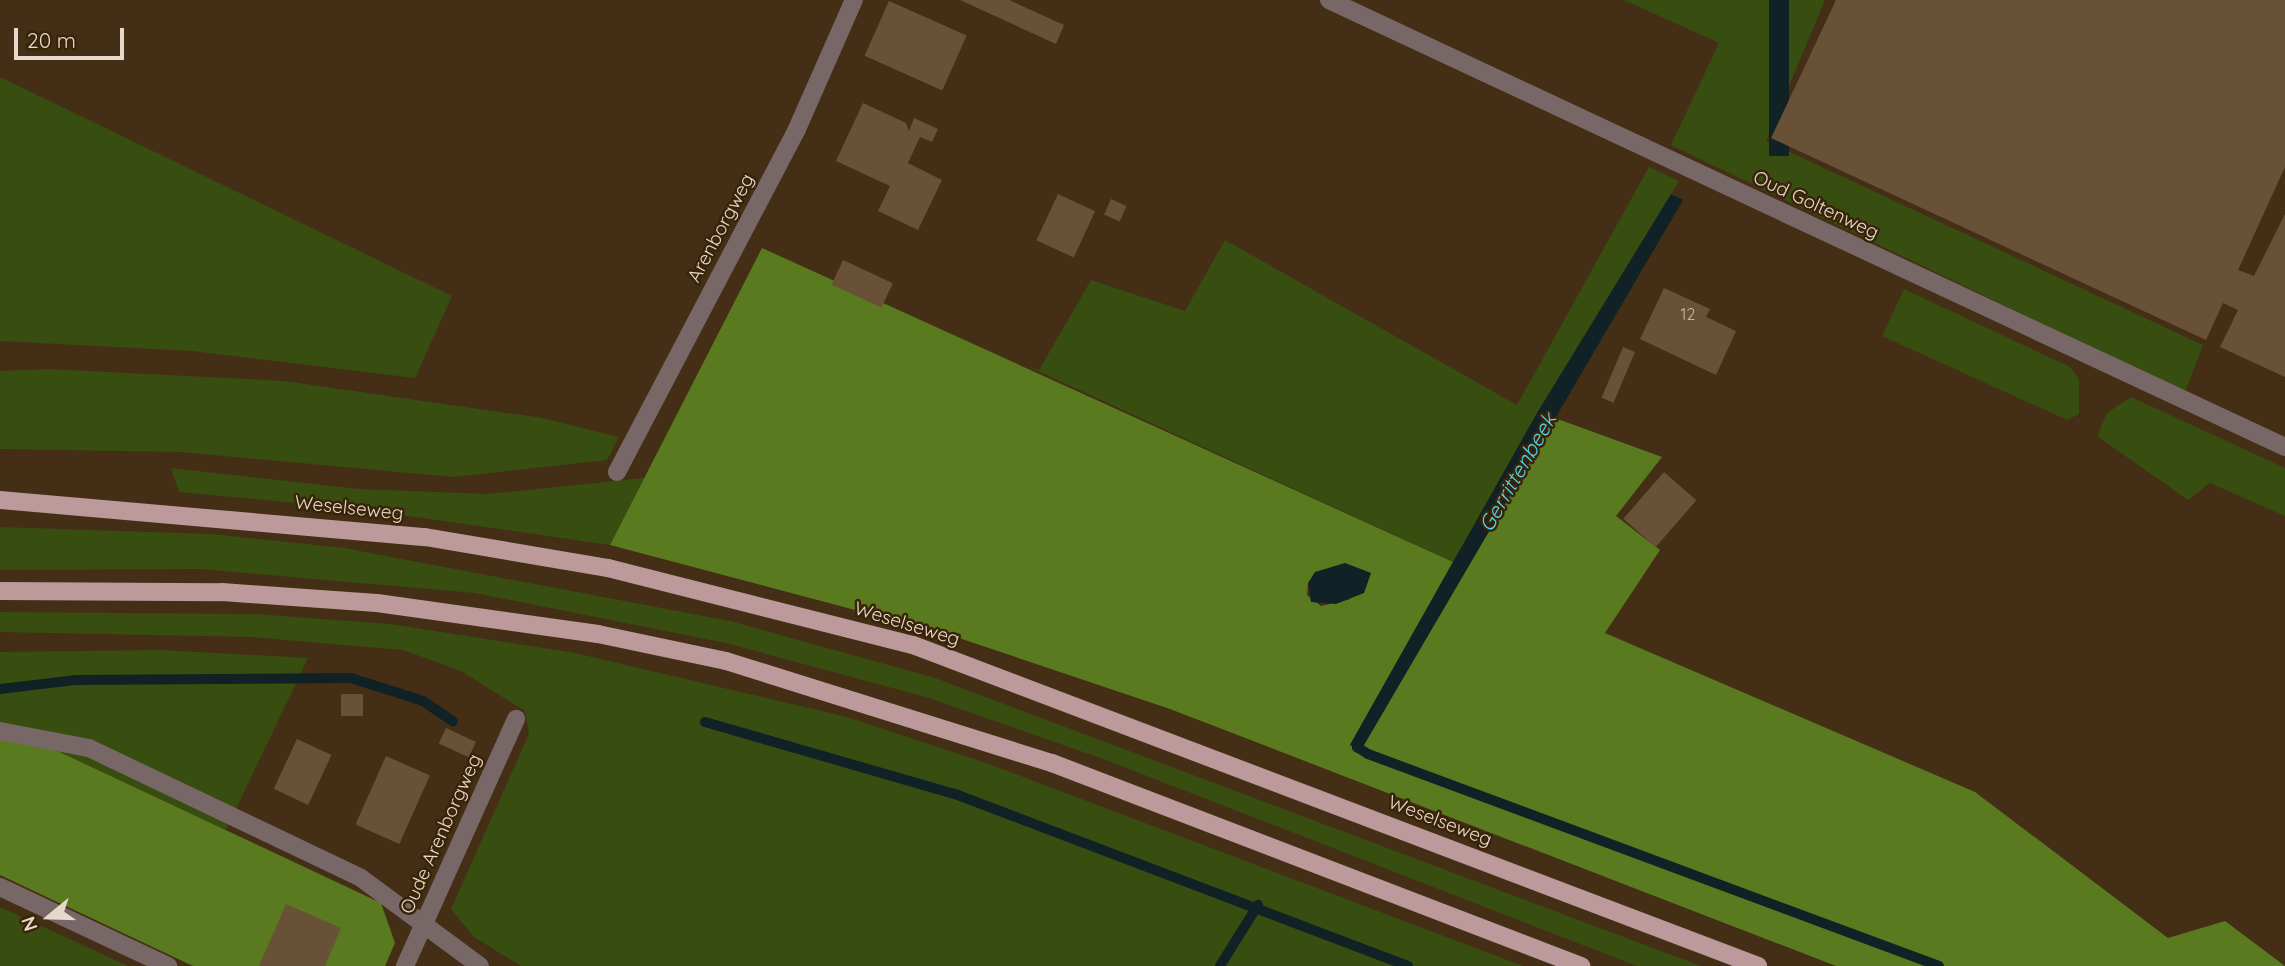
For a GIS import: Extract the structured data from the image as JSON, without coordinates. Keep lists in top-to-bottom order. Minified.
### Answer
{"streets":{"main road":["Weselseweg"],"street":["Oud Goltenweg","Arenborgweg","Oude Arenborgweg"]},"water":["Gerrittenbeek"],"house_numbers":["12"],"scale_bar":"20 m","north":"left"}
